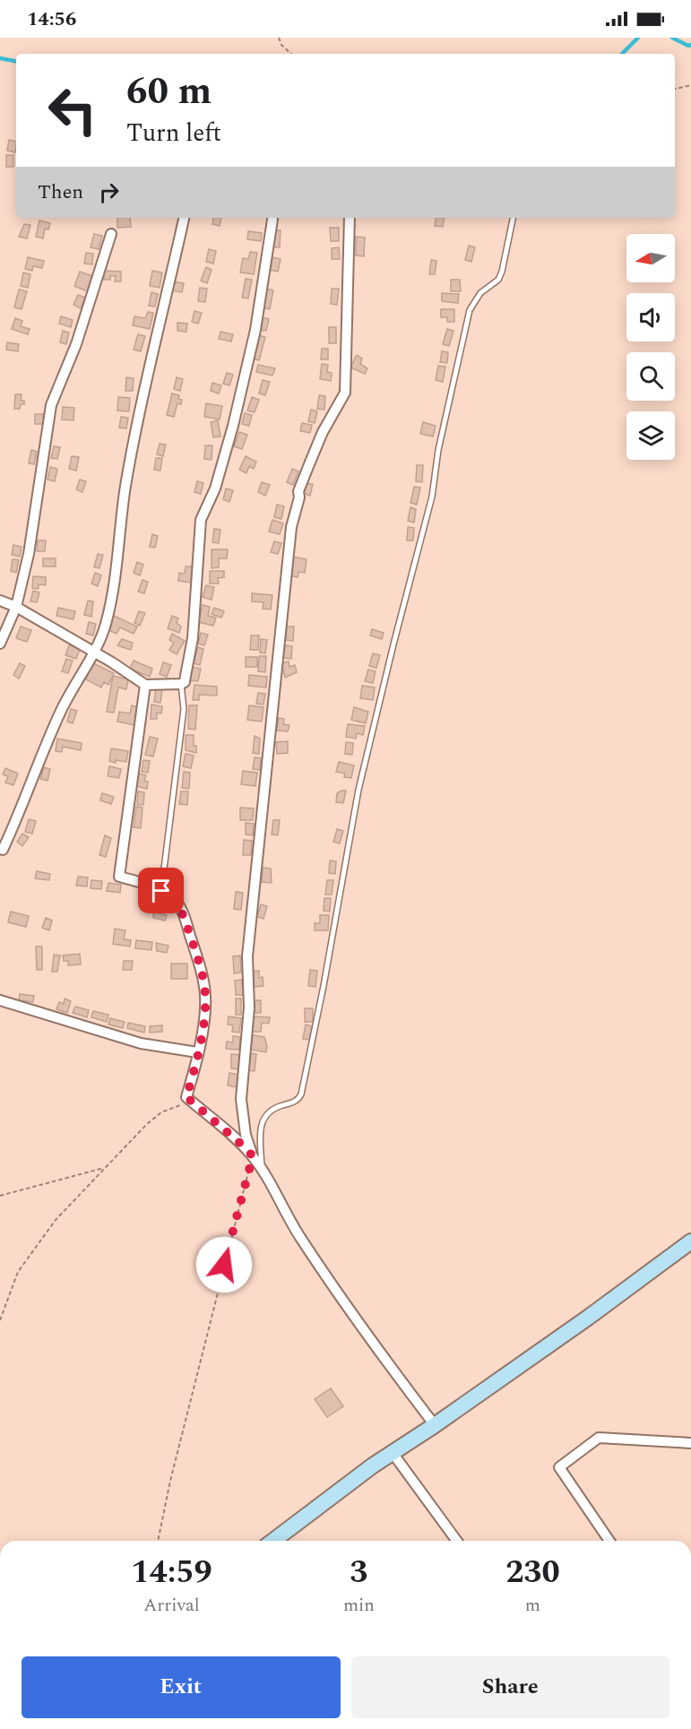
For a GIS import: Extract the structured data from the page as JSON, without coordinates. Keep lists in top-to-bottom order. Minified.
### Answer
{"north":"left","page":{"status":"14:56","turn":["60 m","Turn left"],"then":"Then","eta":["14:59","Arrival","3","min","230","m"],"buttons":["Exit","Share"]}}
